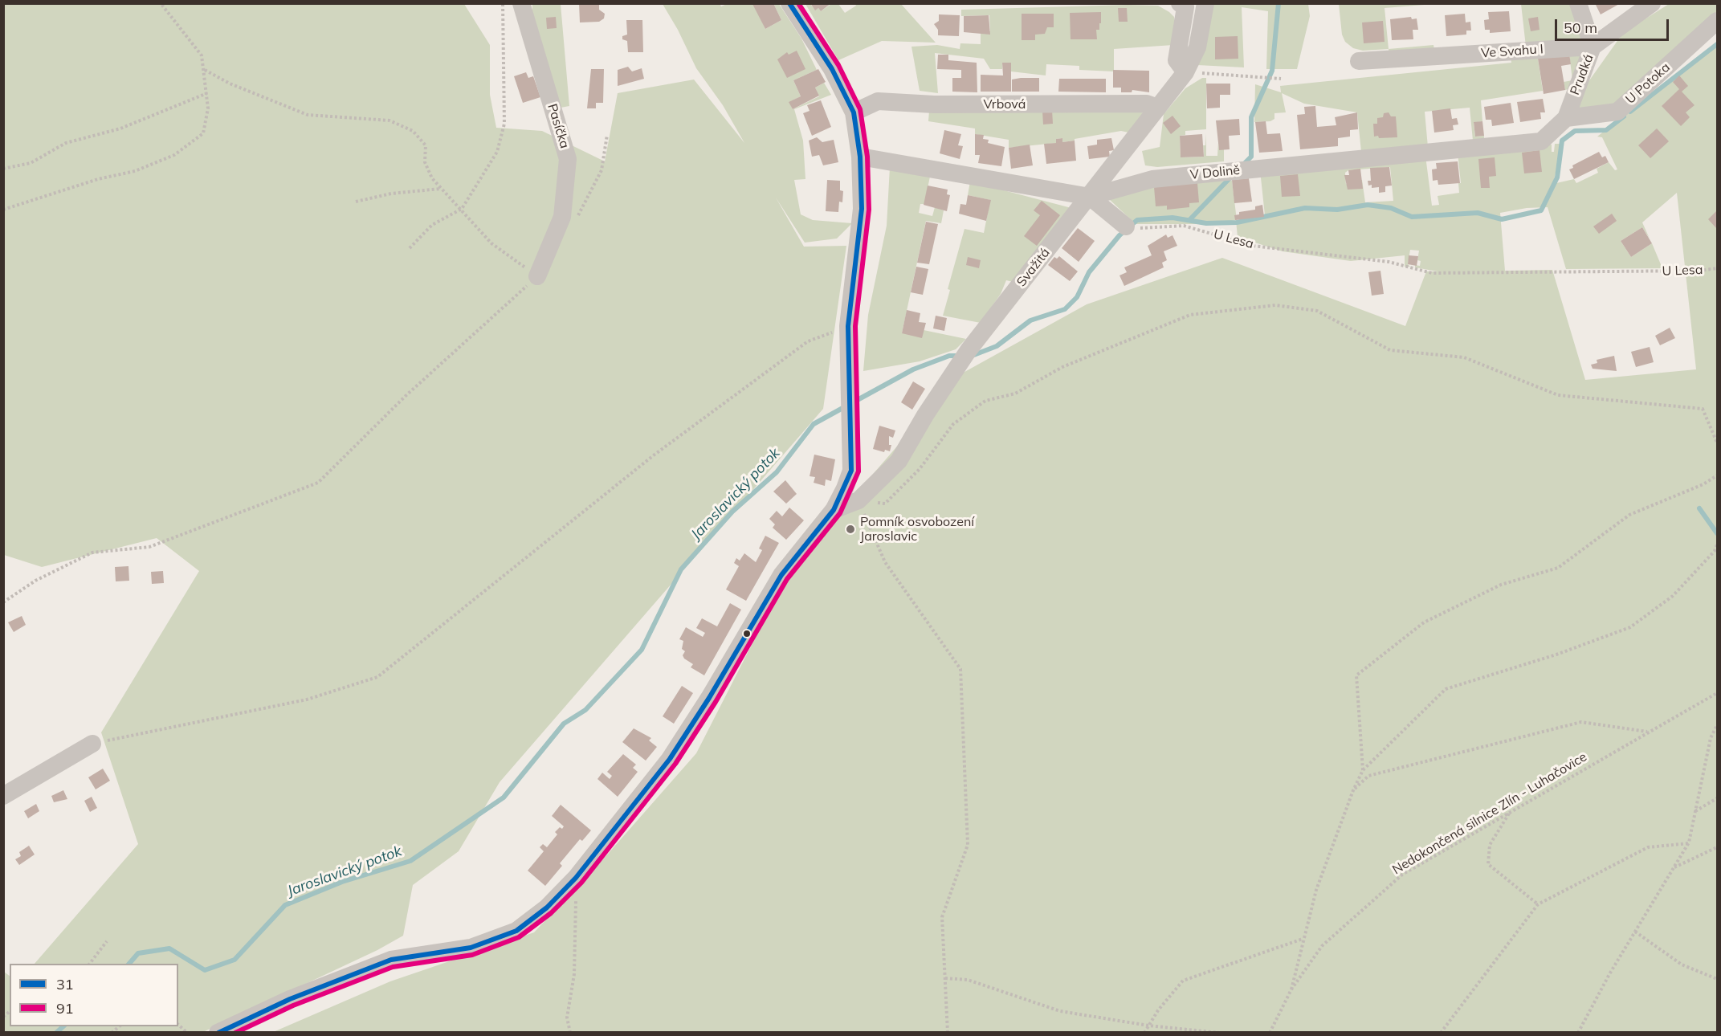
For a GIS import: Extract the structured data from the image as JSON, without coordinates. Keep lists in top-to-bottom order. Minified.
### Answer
{"streets":{"street":["Ve Svahu I","Prudká","U Potoka","Vrbová","Pasíčka","V Dolině","Svažitá"],"path":["U Lesa","Nedokončená silnice Zlín - Luhačovice"]},"crossings":[["Ve Svahu I","Prudká"],["Prudká","U Potoka"],["Prudká","V Dolině"],["U Potoka","V Dolině"],["Vrbová","Svažitá"],["V Dolině","Svažitá"]],"water":["Jaroslavický potok"],"places":["Pomník osvobození Jaroslavic"],"lines":["transit line 31","transit line 91"],"legend":["31","91"],"scale_bar":"50 m"}
